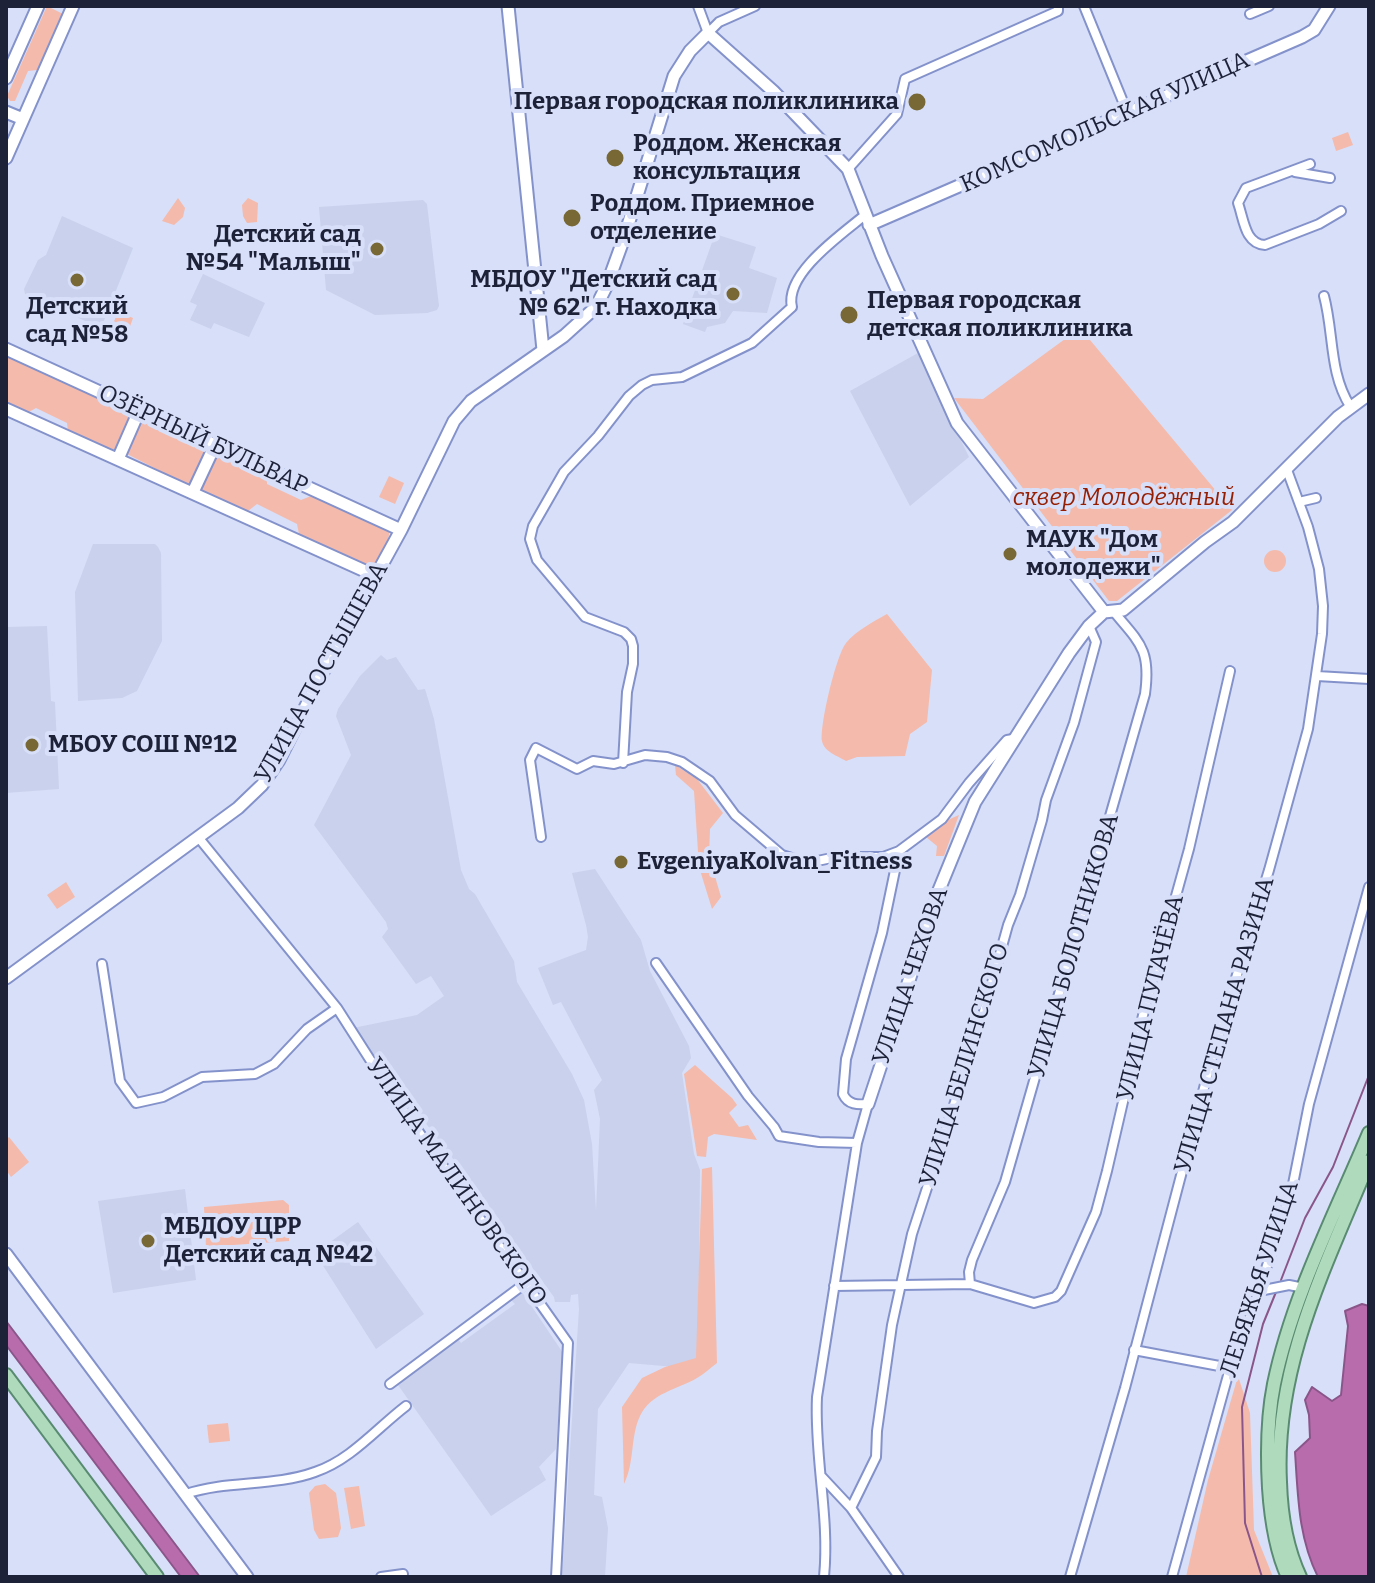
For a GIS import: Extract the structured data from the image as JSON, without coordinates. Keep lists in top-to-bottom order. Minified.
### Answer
{"streets":{"street":["КОМСОМОЛЬСКАЯ УЛИЦА","ОЗЁРНЫЙ БУЛЬВАР","УЛИЦА ПОСТЫШЕВА","УЛИЦА БОЛОТНИКОВА","УЛИЦА ЧЕХОВА","УЛИЦА ПУГАЧЁВА","УЛИЦА СТЕПАНА РАЗИНА","УЛИЦА БЕЛИНСКОГО","УЛИЦА МАЛИНОВСКОГО","ЛЕБЯЖЬЯ УЛИЦА"]},"crossings":[["ОЗЁРНЫЙ БУЛЬВАР","УЛИЦА ПОСТЫШЕВА"],["УЛИЦА ПОСТЫШЕВА","УЛИЦА МАЛИНОВСКОГО"],["УЛИЦА БОЛОТНИКОВА","УЛИЦА ЧЕХОВА"],["УЛИЦА БОЛОТНИКОВА","УЛИЦА ПУГАЧЁВА"],["УЛИЦА ЧЕХОВА","УЛИЦА СТЕПАНА РАЗИНА"],["УЛИЦА ЧЕХОВА","УЛИЦА БЕЛИНСКОГО"]],"parks":["сквер Молодёжный"],"places":["Первая городская поликлиника","Роддом. Женская консультация","Роддом. Приемное отделение","Детский сад №54 \"Малыш\"","Детский сад №58","МБДОУ \"Детский сад № 62\" г. Находка","Первая городская детская поликлиника","МАУК \"Дом молодежи\"","МБОУ СОШ №12","EvgeniyaKolvan_Fitness","МБДОУ ЦРР Детский сад №42"]}
